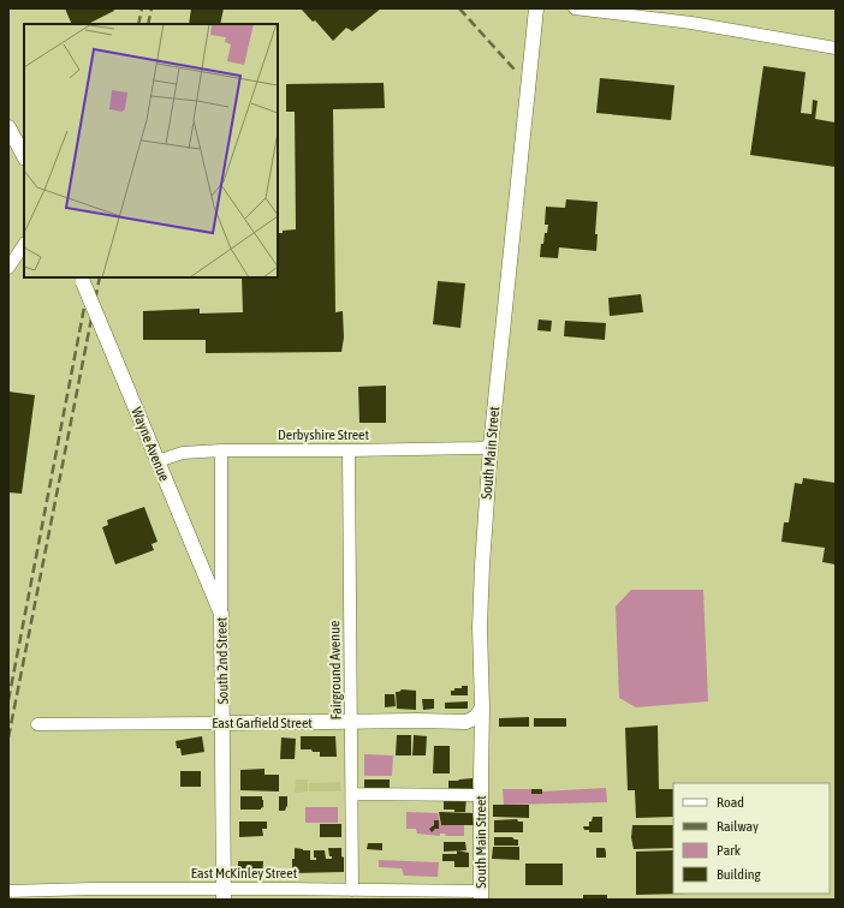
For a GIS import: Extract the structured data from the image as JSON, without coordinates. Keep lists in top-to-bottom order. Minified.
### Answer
{"streets":{"main road":["Wayne Avenue","South Main Street","South 2nd Street","East Garfield Street"],"street":["Derbyshire Street","Fairground Avenue","East McKinley Street"]},"crossings":[["Derbyshire Street","Wayne Avenue"],["Derbyshire Street","South Main Street"],["Derbyshire Street","South 2nd Street"],["Derbyshire Street","Fairground Avenue"],["Wayne Avenue","South 2nd Street"],["South Main Street","East McKinley Street"],["South 2nd Street","East Garfield Street"],["South 2nd Street","East McKinley Street"],["Fairground Avenue","East Garfield Street"],["Fairground Avenue","East McKinley Street"]],"legend":["Road","Railway","Park","Building"]}
